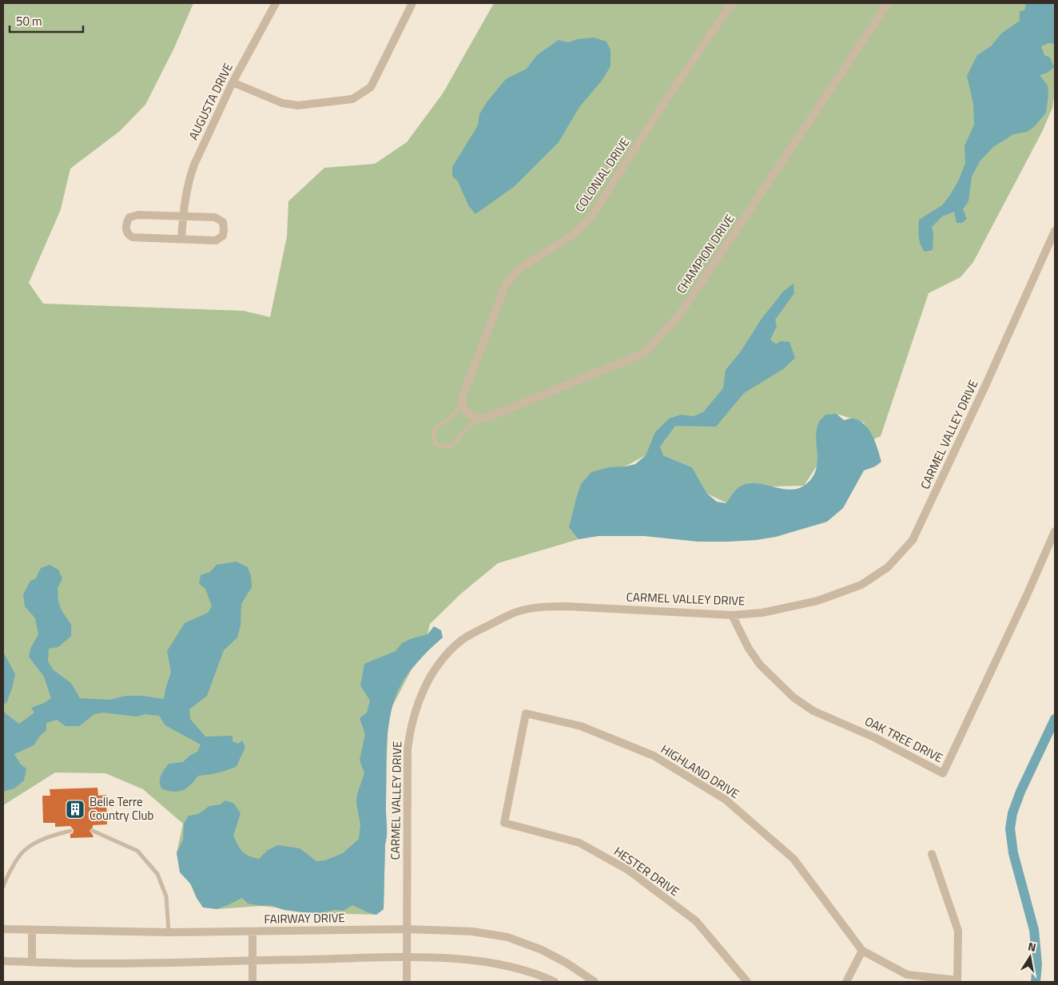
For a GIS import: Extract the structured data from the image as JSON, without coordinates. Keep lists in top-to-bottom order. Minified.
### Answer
{"streets":{"street":["AUGUSTA DRIVE","COLONIAL DRIVE","CHAMPION DRIVE","CARMEL VALLEY DRIVE","OAK TREE DRIVE","HIGHLAND DRIVE","HESTER DRIVE","FAIRWAY DRIVE"]},"crossings":[["CARMEL VALLEY DRIVE","OAK TREE DRIVE"],["CARMEL VALLEY DRIVE","FAIRWAY DRIVE"],["HIGHLAND DRIVE","HESTER DRIVE"]],"places":{"building":["Belle Terre Country Club"]},"scale_bar":"50 m","north":"top"}
